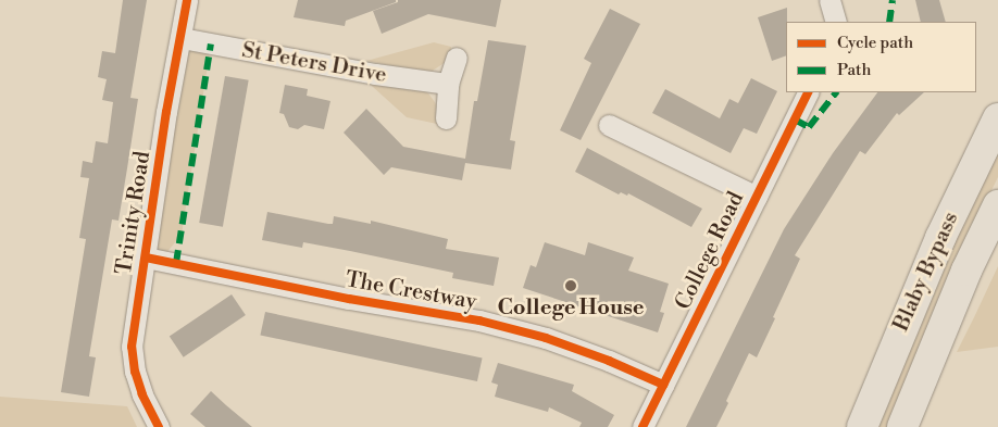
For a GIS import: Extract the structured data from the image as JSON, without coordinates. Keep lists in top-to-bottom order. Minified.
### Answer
{"streets":{"main road":["Blaby Bypass"],"street":["St Peters Drive","Trinity Road","College Road","The Crestway"]},"crossings":[["St Peters Drive","Trinity Road"],["Trinity Road","The Crestway"],["College Road","The Crestway"]],"places":["College House"],"legend":["Cycle path","Path"]}
